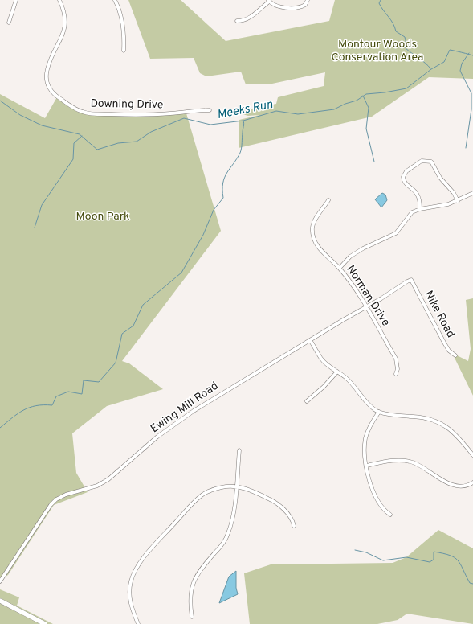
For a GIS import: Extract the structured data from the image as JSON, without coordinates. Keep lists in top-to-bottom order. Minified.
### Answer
{"streets":{"street":["Downing Drive","Norman Drive","Nike Road","Ewing Mill Road"]},"crossings":[["Norman Drive","Ewing Mill Road"],["Nike Road","Ewing Mill Road"]],"water":["Meeks Run"],"parks":["Montour Woods Conservation Area","Moon Park"]}
